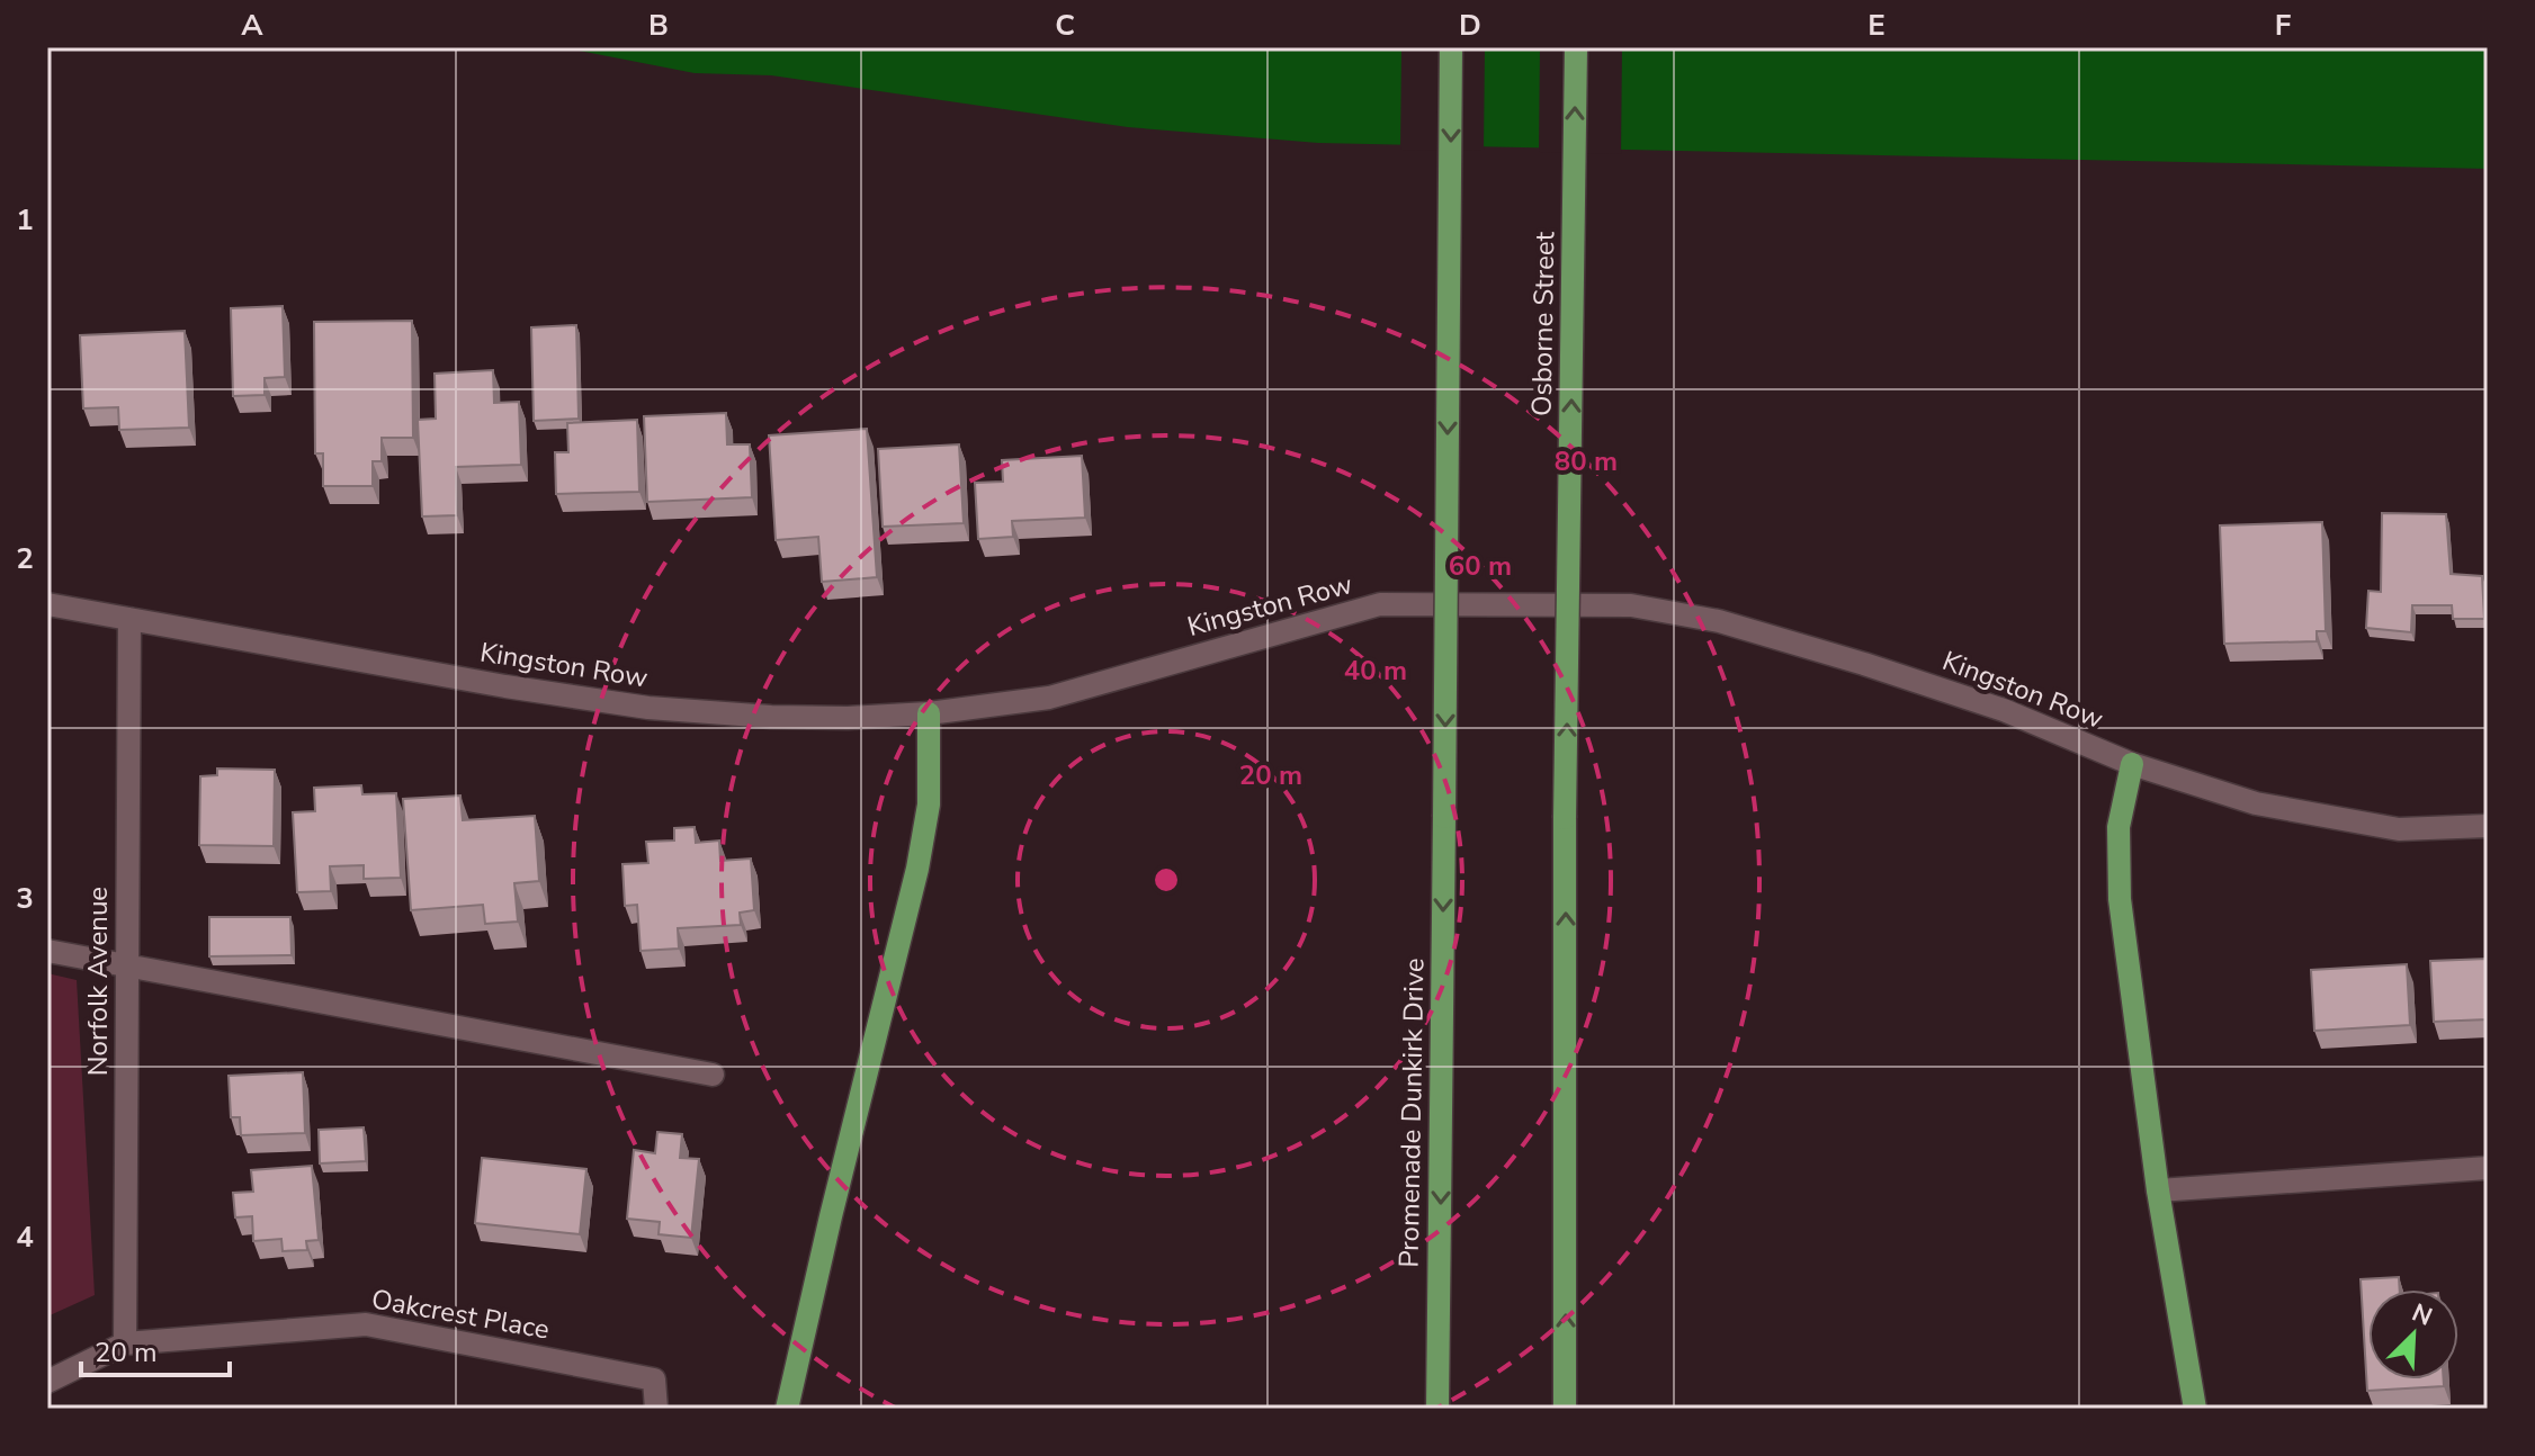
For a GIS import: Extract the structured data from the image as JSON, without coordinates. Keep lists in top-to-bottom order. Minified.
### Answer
{"streets":{"main road":["Osborne Street","Promenade Dunkirk Drive"],"street":["Kingston Row","Norfolk Avenue","Oakcrest Place"]},"crossings":[["Kingston Row","Norfolk Avenue"],["Norfolk Avenue","Oakcrest Place"]],"one_way":["Osborne Street","Promenade Dunkirk Drive"],"scale_bar":"20 m","north":"top right","grid":{"columns":["A","B","C","D","E","F"],"rows":["1","2","3","4"]},"rings":["80 m","60 m","40 m","20 m"]}
